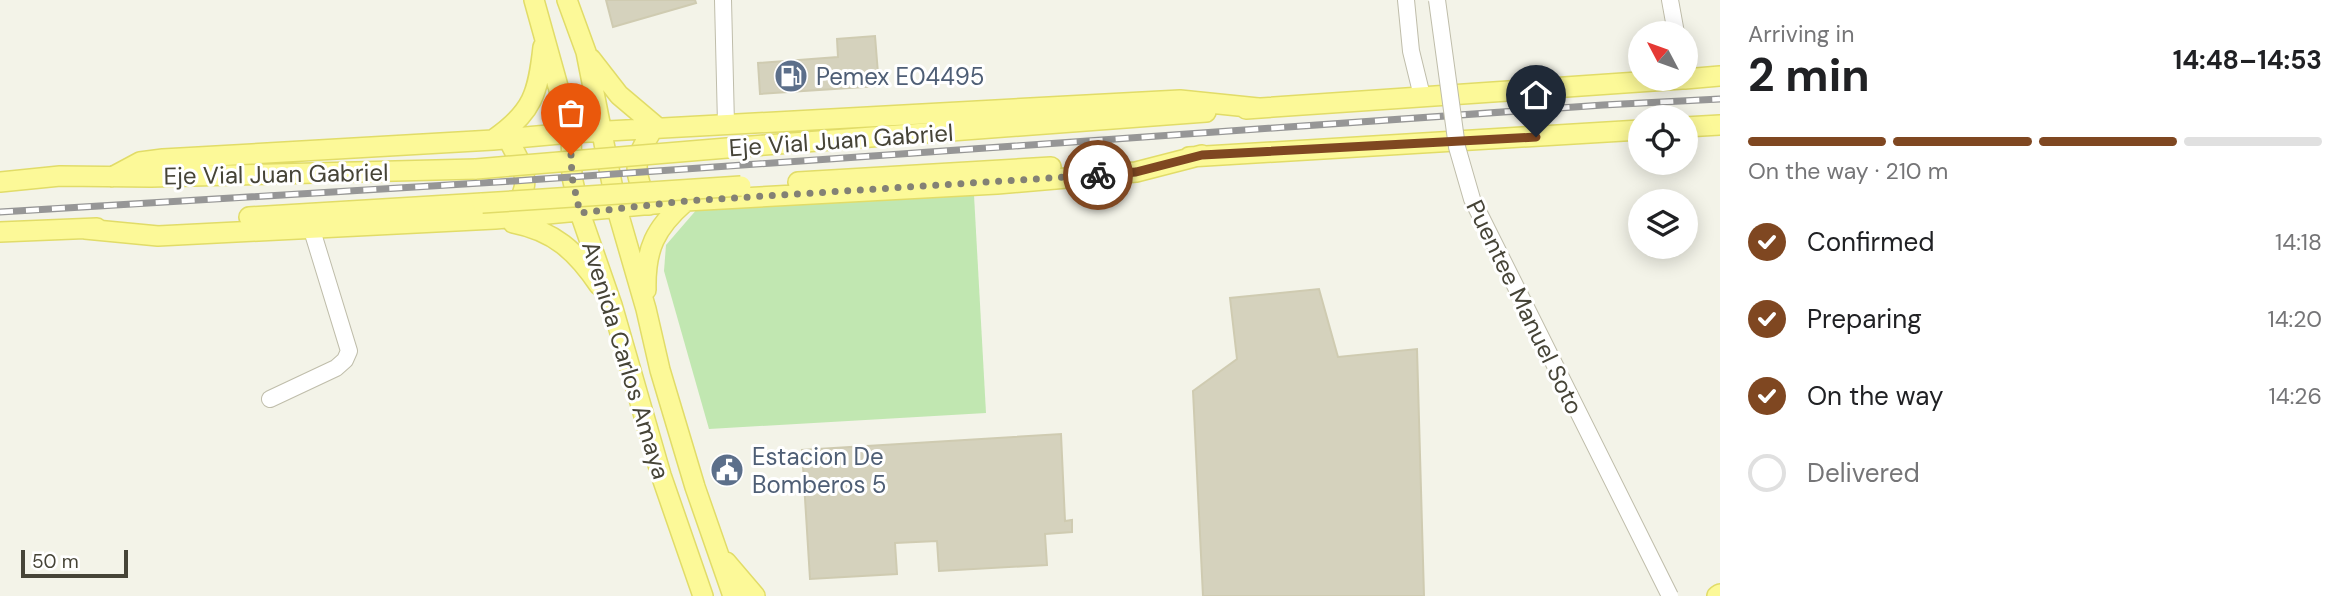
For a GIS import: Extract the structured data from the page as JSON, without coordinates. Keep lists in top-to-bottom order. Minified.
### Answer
{"streets":{"main road":["Eje Vial Juan Gabriel","Avenida Carlos Amaya"],"street":["Puentee Manuel Soto"]},"places":{"fuel station":["Pemex E04495"],"public building":["Estacion De Bomberos 5"]},"scale_bar":"50 m","north":"top left","page":{"heading":["2 min","Arriving in","14:48–14:53"],"bar":"On the way · 210 m","list":[["Confirmed","14:18"],["Preparing","14:20"],["On the way","14:26"],"Delivered"],"scale":"50 m"}}
